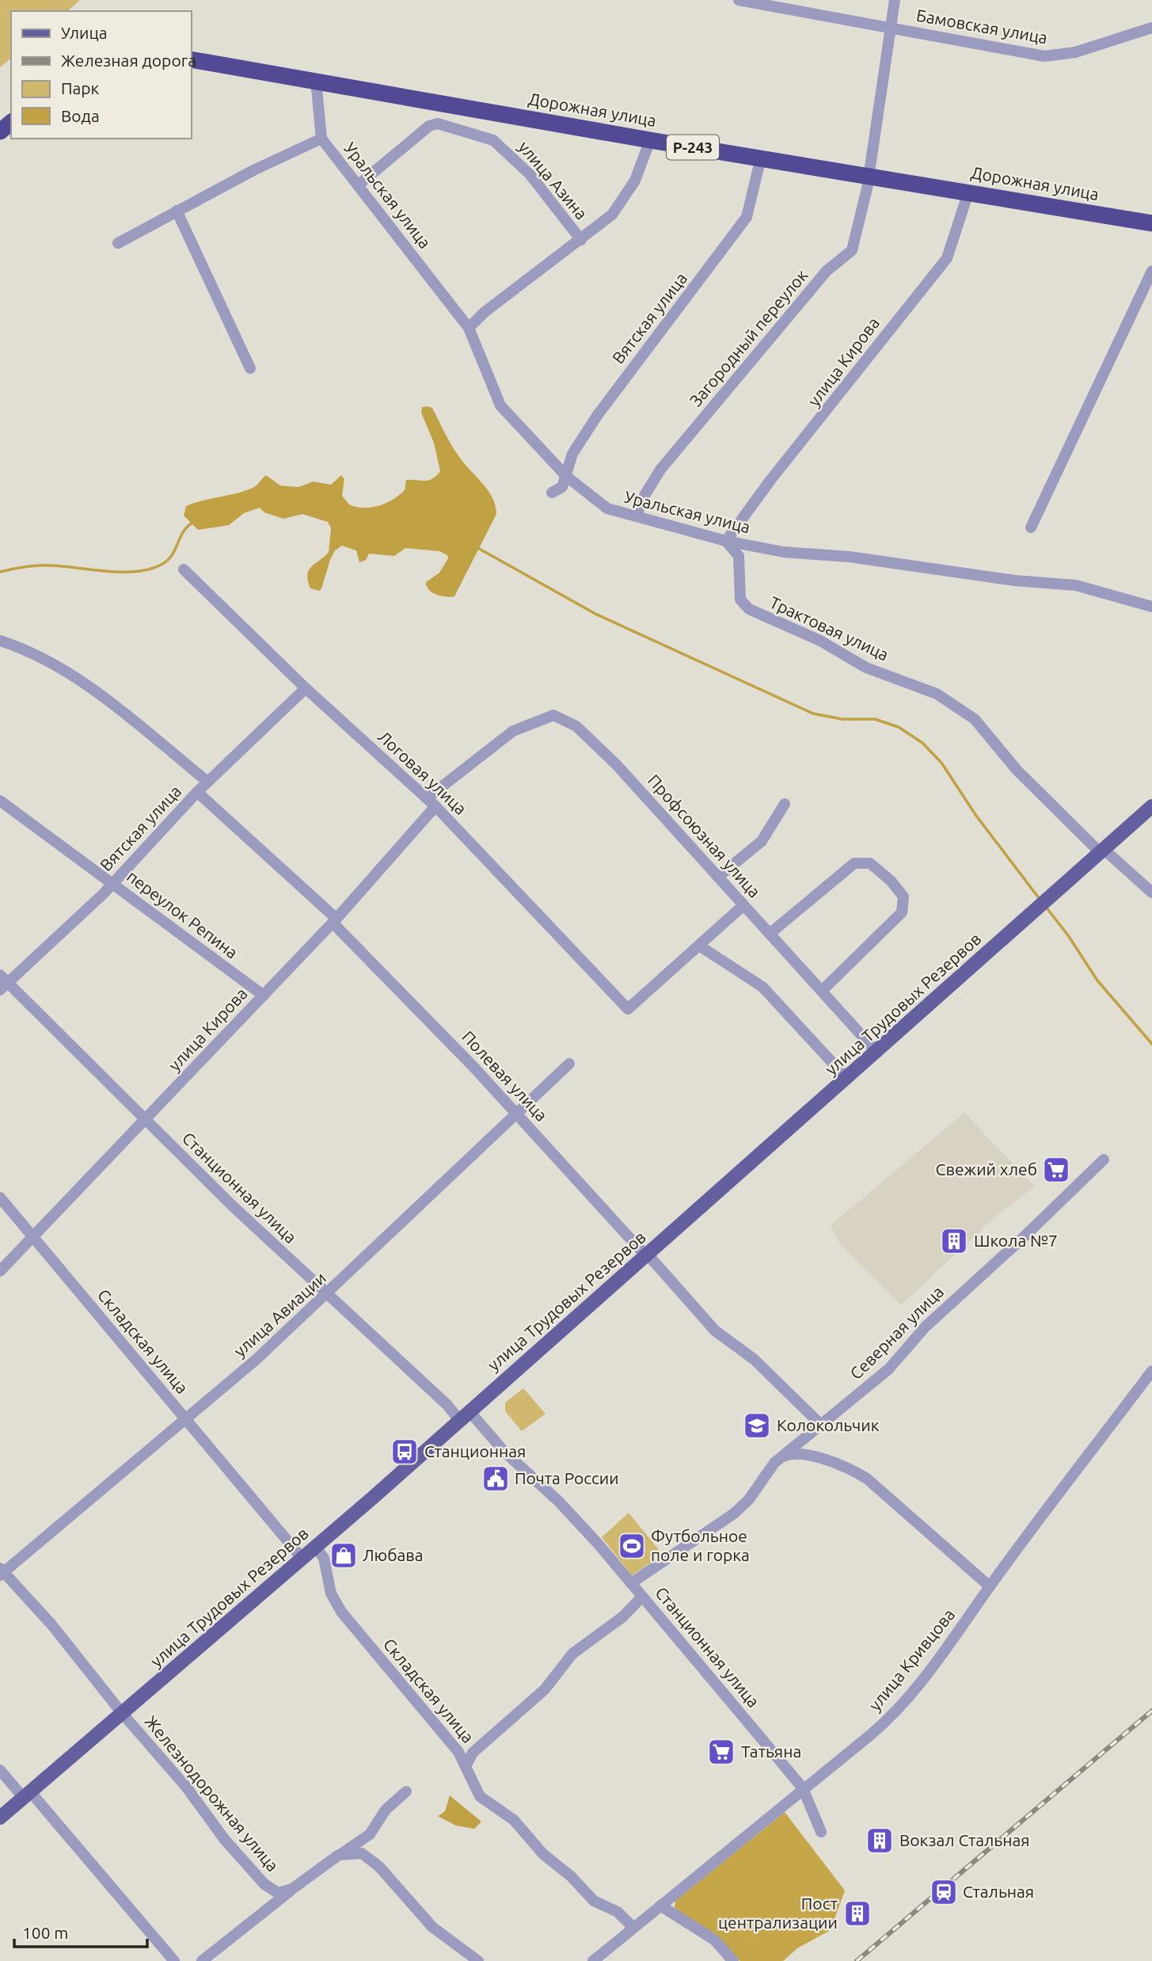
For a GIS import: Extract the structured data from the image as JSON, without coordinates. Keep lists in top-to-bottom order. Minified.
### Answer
{"streets":{"highway":["Дорожная улица","Р-243"],"main road":["улица Трудовых Резервов"],"street":["Бамовская улица","улица Азина","Уральская улица","Вятская улица","Загородный переулок","улица Кирова","Трактовая улица","Логовая улица","Профсоюзная улица","переулок Репина","Полевая улица","Станционная улица","улица Авиации","Северная улица","Складская улица","улица Кривцова","Железнодорожная улица"]},"crossings":[["Бамовская улица","Загородный переулок"],["Дорожная улица","улица Азина"],["Дорожная улица","Уральская улица"],["Дорожная улица","Вятская улица"],["Дорожная улица","Загородный переулок"],["Дорожная улица","улица Кирова"],["улица Азина","Уральская улица"],["Уральская улица","Вятская улица"],["Уральская улица","Загородный переулок"],["Уральская улица","улица Кирова"],["Уральская улица","Трактовая улица"],["Вятская улица","Логовая улица"],["Вятская улица","переулок Репина"],["Вятская улица","Полевая улица"],["Вятская улица","Станционная улица"],["улица Кирова","Трактовая улица"],["улица Кирова","Логовая улица"],["улица Кирова","Профсоюзная улица"],["улица Кирова","переулок Репина"],["улица Кирова","Полевая улица"],["улица Кирова","Станционная улица"],["улица Кирова","Складская улица"],["Трактовая улица","улица Трудовых Резервов"],["Профсоюзная улица","улица Трудовых Резервов"],["улица Трудовых Резервов","Полевая улица"],["улица Трудовых Резервов","Станционная улица"],["улица Трудовых Резервов","Складская улица"],["улица Трудовых Резервов","Железнодорожная улица"],["Полевая улица","улица Авиации"],["Полевая улица","Северная улица"],["Станционная улица","улица Авиации"],["Станционная улица","Северная улица"],["Станционная улица","улица Кривцова"],["улица Авиации","Складская улица"],["улица Авиации","Железнодорожная улица"],["Складская улица","улица Кривцова"]],"places":{"supermarket":["Свежий хлеб","Татьяна"],"building":["Школа №7","Вокзал Стальная","Пост централизации"],"school or university":["Колокольчик"],"bus stop":["Станционная"],"public building":["Почта России"],"sports":["Футбольное поле и горка"],"shop":["Любава"],"station":["Стальная"]},"legend":["Улица","Железная дорога","Парк","Вода"],"scale_bar":"100 m"}
